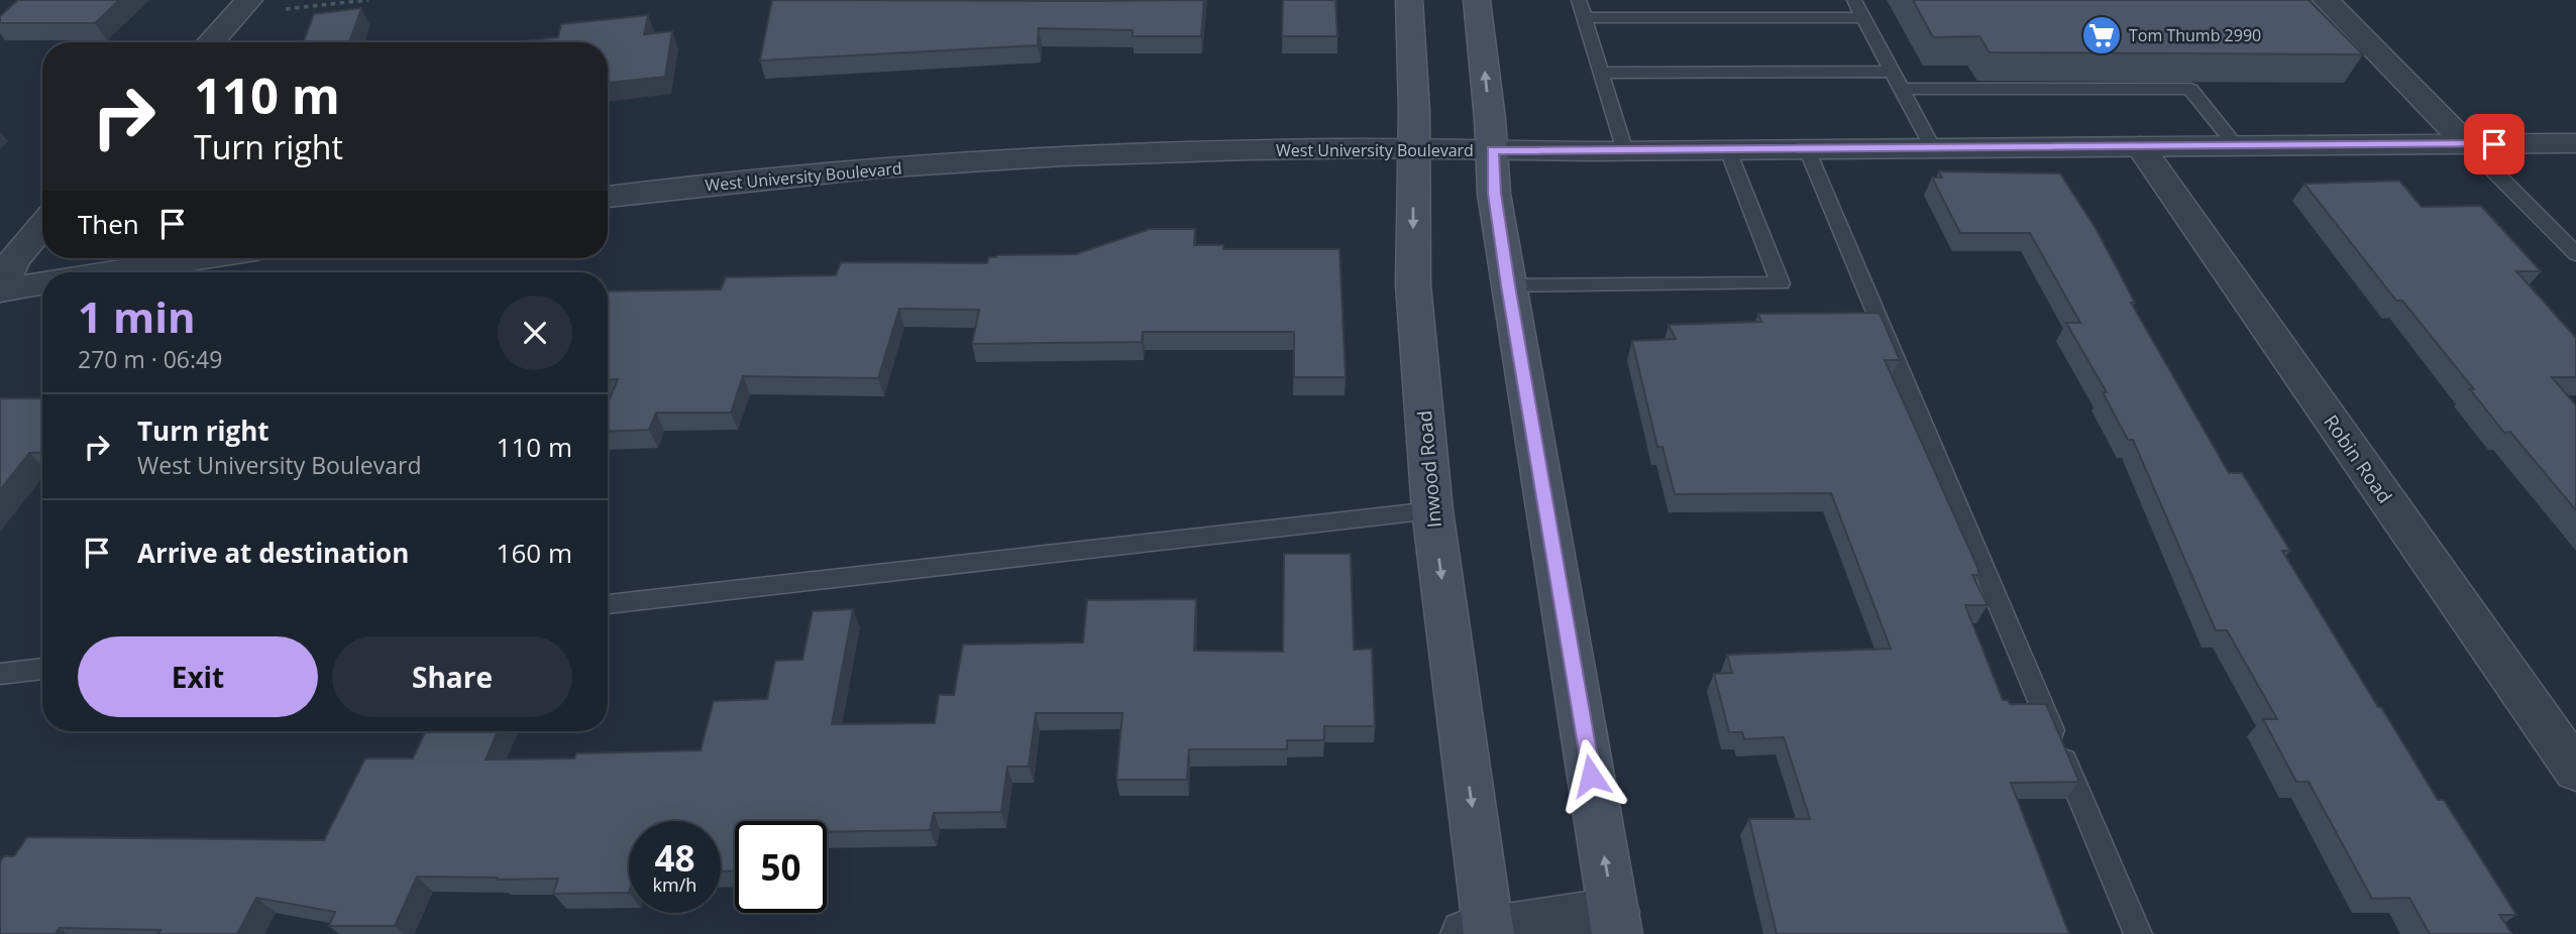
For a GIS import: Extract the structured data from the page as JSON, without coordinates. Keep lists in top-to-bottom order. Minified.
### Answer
{"streets":{"main road":["Inwood Road"],"street":["West University Boulevard","Robin Road"]},"crossings":[["West University Boulevard","Robin Road"],["West University Boulevard","Inwood Road"]],"places":{"supermarket":["Tom Thumb 2990"]},"page":{"turn":["110 m","Turn right"],"then":"Then","heading":["1 min","270 m · 06:49"],"list":[{"name":"Turn right","note":"West University Boulevard","value":"110 m"},{"name":"Arrive at destination","value":"160 m"}],"buttons":["Exit","Share"],"speed":"48 km/h","limit":"50"}}
